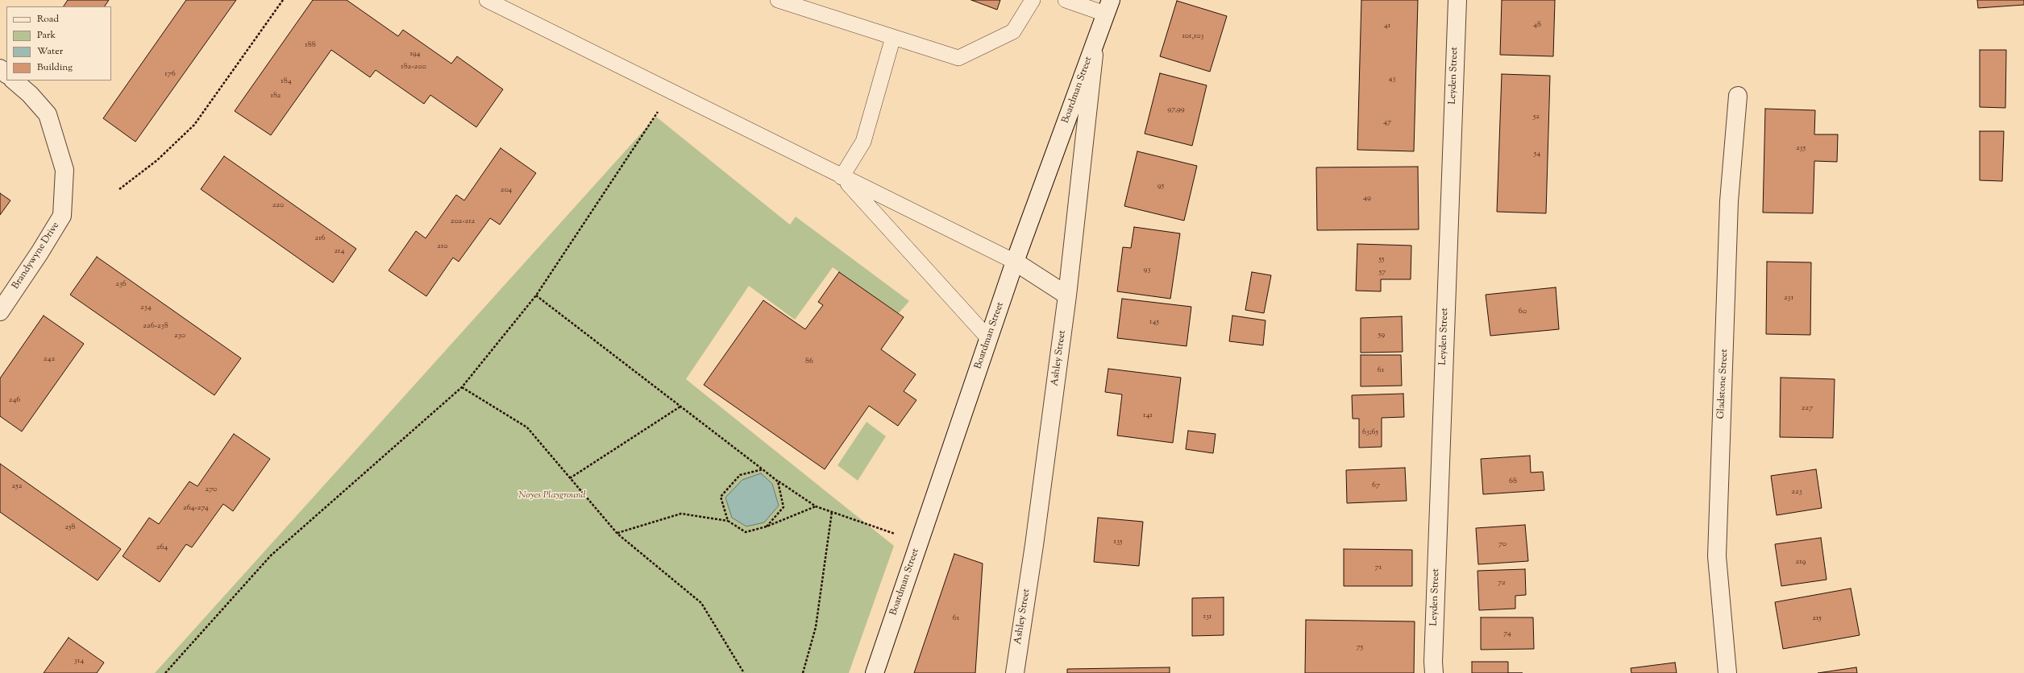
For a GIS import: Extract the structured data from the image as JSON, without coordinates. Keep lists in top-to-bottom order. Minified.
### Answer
{"streets":{"street":["Leyden Street","Boardman Street","Brandywyne Drive","Ashley Street","Gladstone Street"]},"crossings":[["Boardman Street","Ashley Street"]],"parks":["Noyes Playground"],"house_numbers":["48","41","101,103","188","194","182-200","176","43","184","182","97,99","52","47","235","54","95","204","49","220","202-212","216","210","214","55","93","57","236","231","234","60","145","226-238","59","230","242","86","61","246","227","141","63;65","68","67","252","270","223","264-274","258","135","70","264","219","71","72","131","61","215","74","75","314"],"legend":["Road","Park","Water","Building"]}
